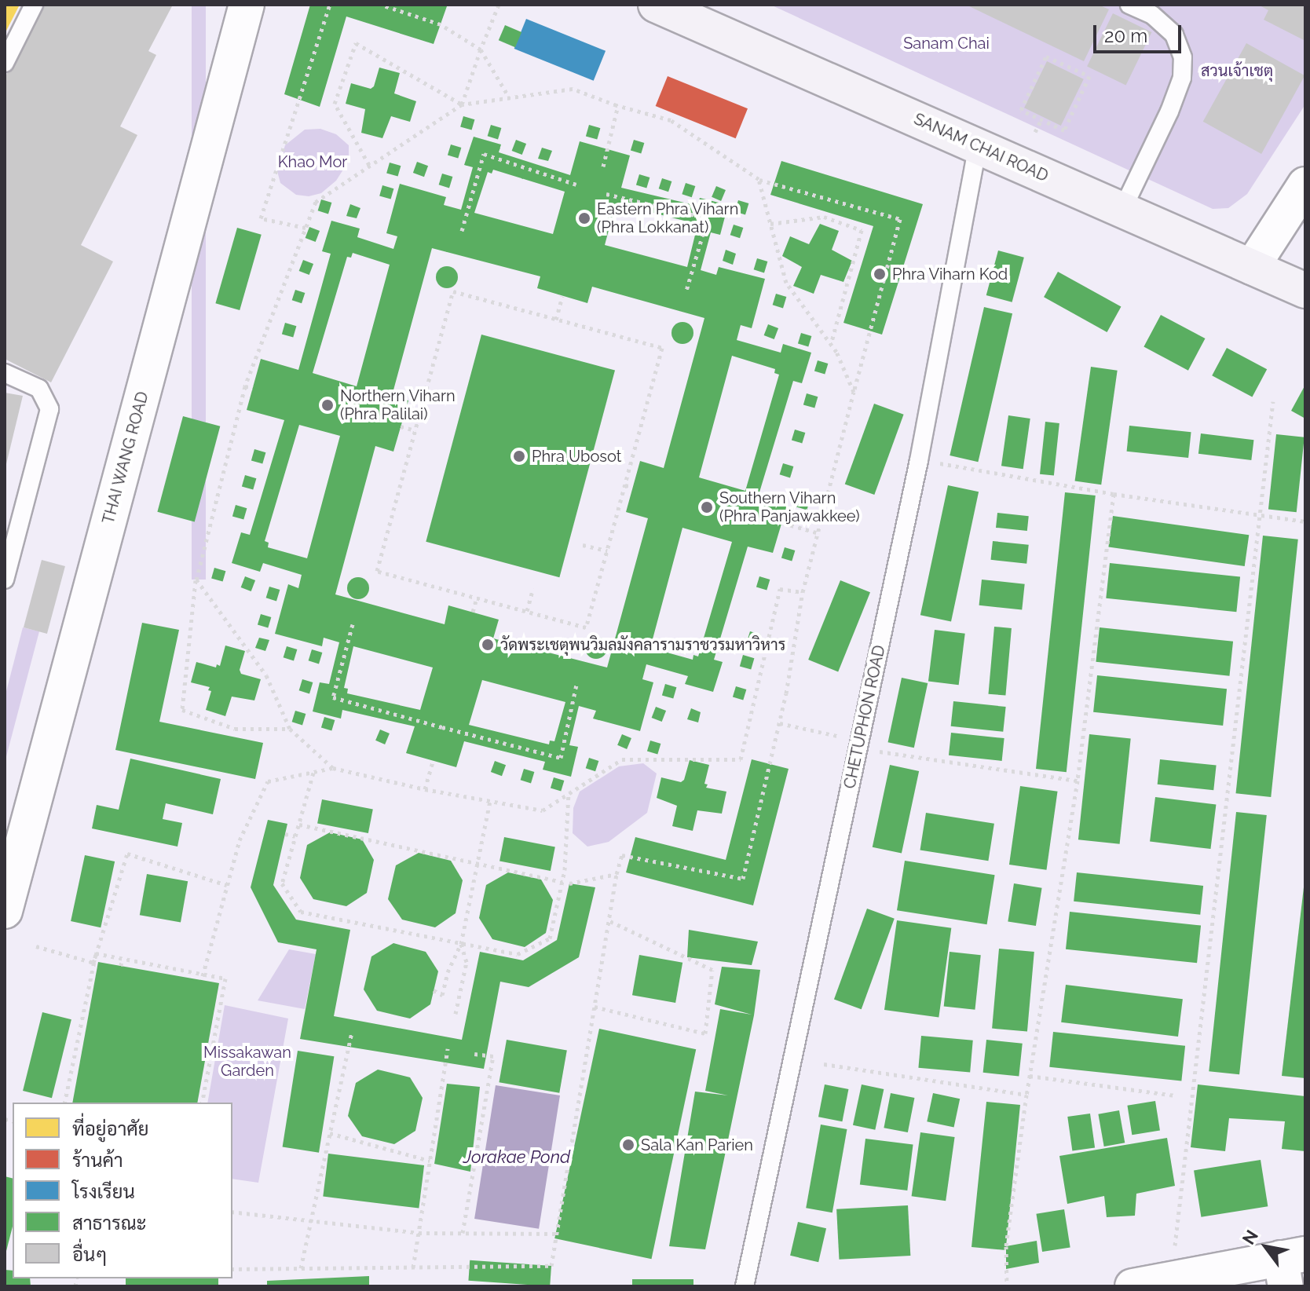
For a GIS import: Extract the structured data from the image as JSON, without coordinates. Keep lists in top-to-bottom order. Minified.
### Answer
{"streets":{"main road":["SANAM CHAI ROAD"],"street":["THAI WANG ROAD"],"lane":["CHETUPHON ROAD"]},"crossings":[["SANAM CHAI ROAD","CHETUPHON ROAD"]],"water":["Jorakae Pond"],"parks":["Sanam Chai","สวนเจ้าเชตุ","Khao Mor","Missakawan Garden"],"places":["Eastern Phra Viharn (Phra Lokkanat)","Phra Viharn Kod","Northern Viharn (Phra Palilai)","Phra Ubosot","Southern Viharn (Phra Panjawakkee)","วัดพระเชตุพนวิมลมังคลารามราชวรมหาวิหาร","Sala Kan Parien"],"legend":["ที่อยู่อาศัย","ร้านค้า","โรงเรียน","สาธารณะ","อื่นๆ"],"scale_bar":"20 m","north":"top left"}
